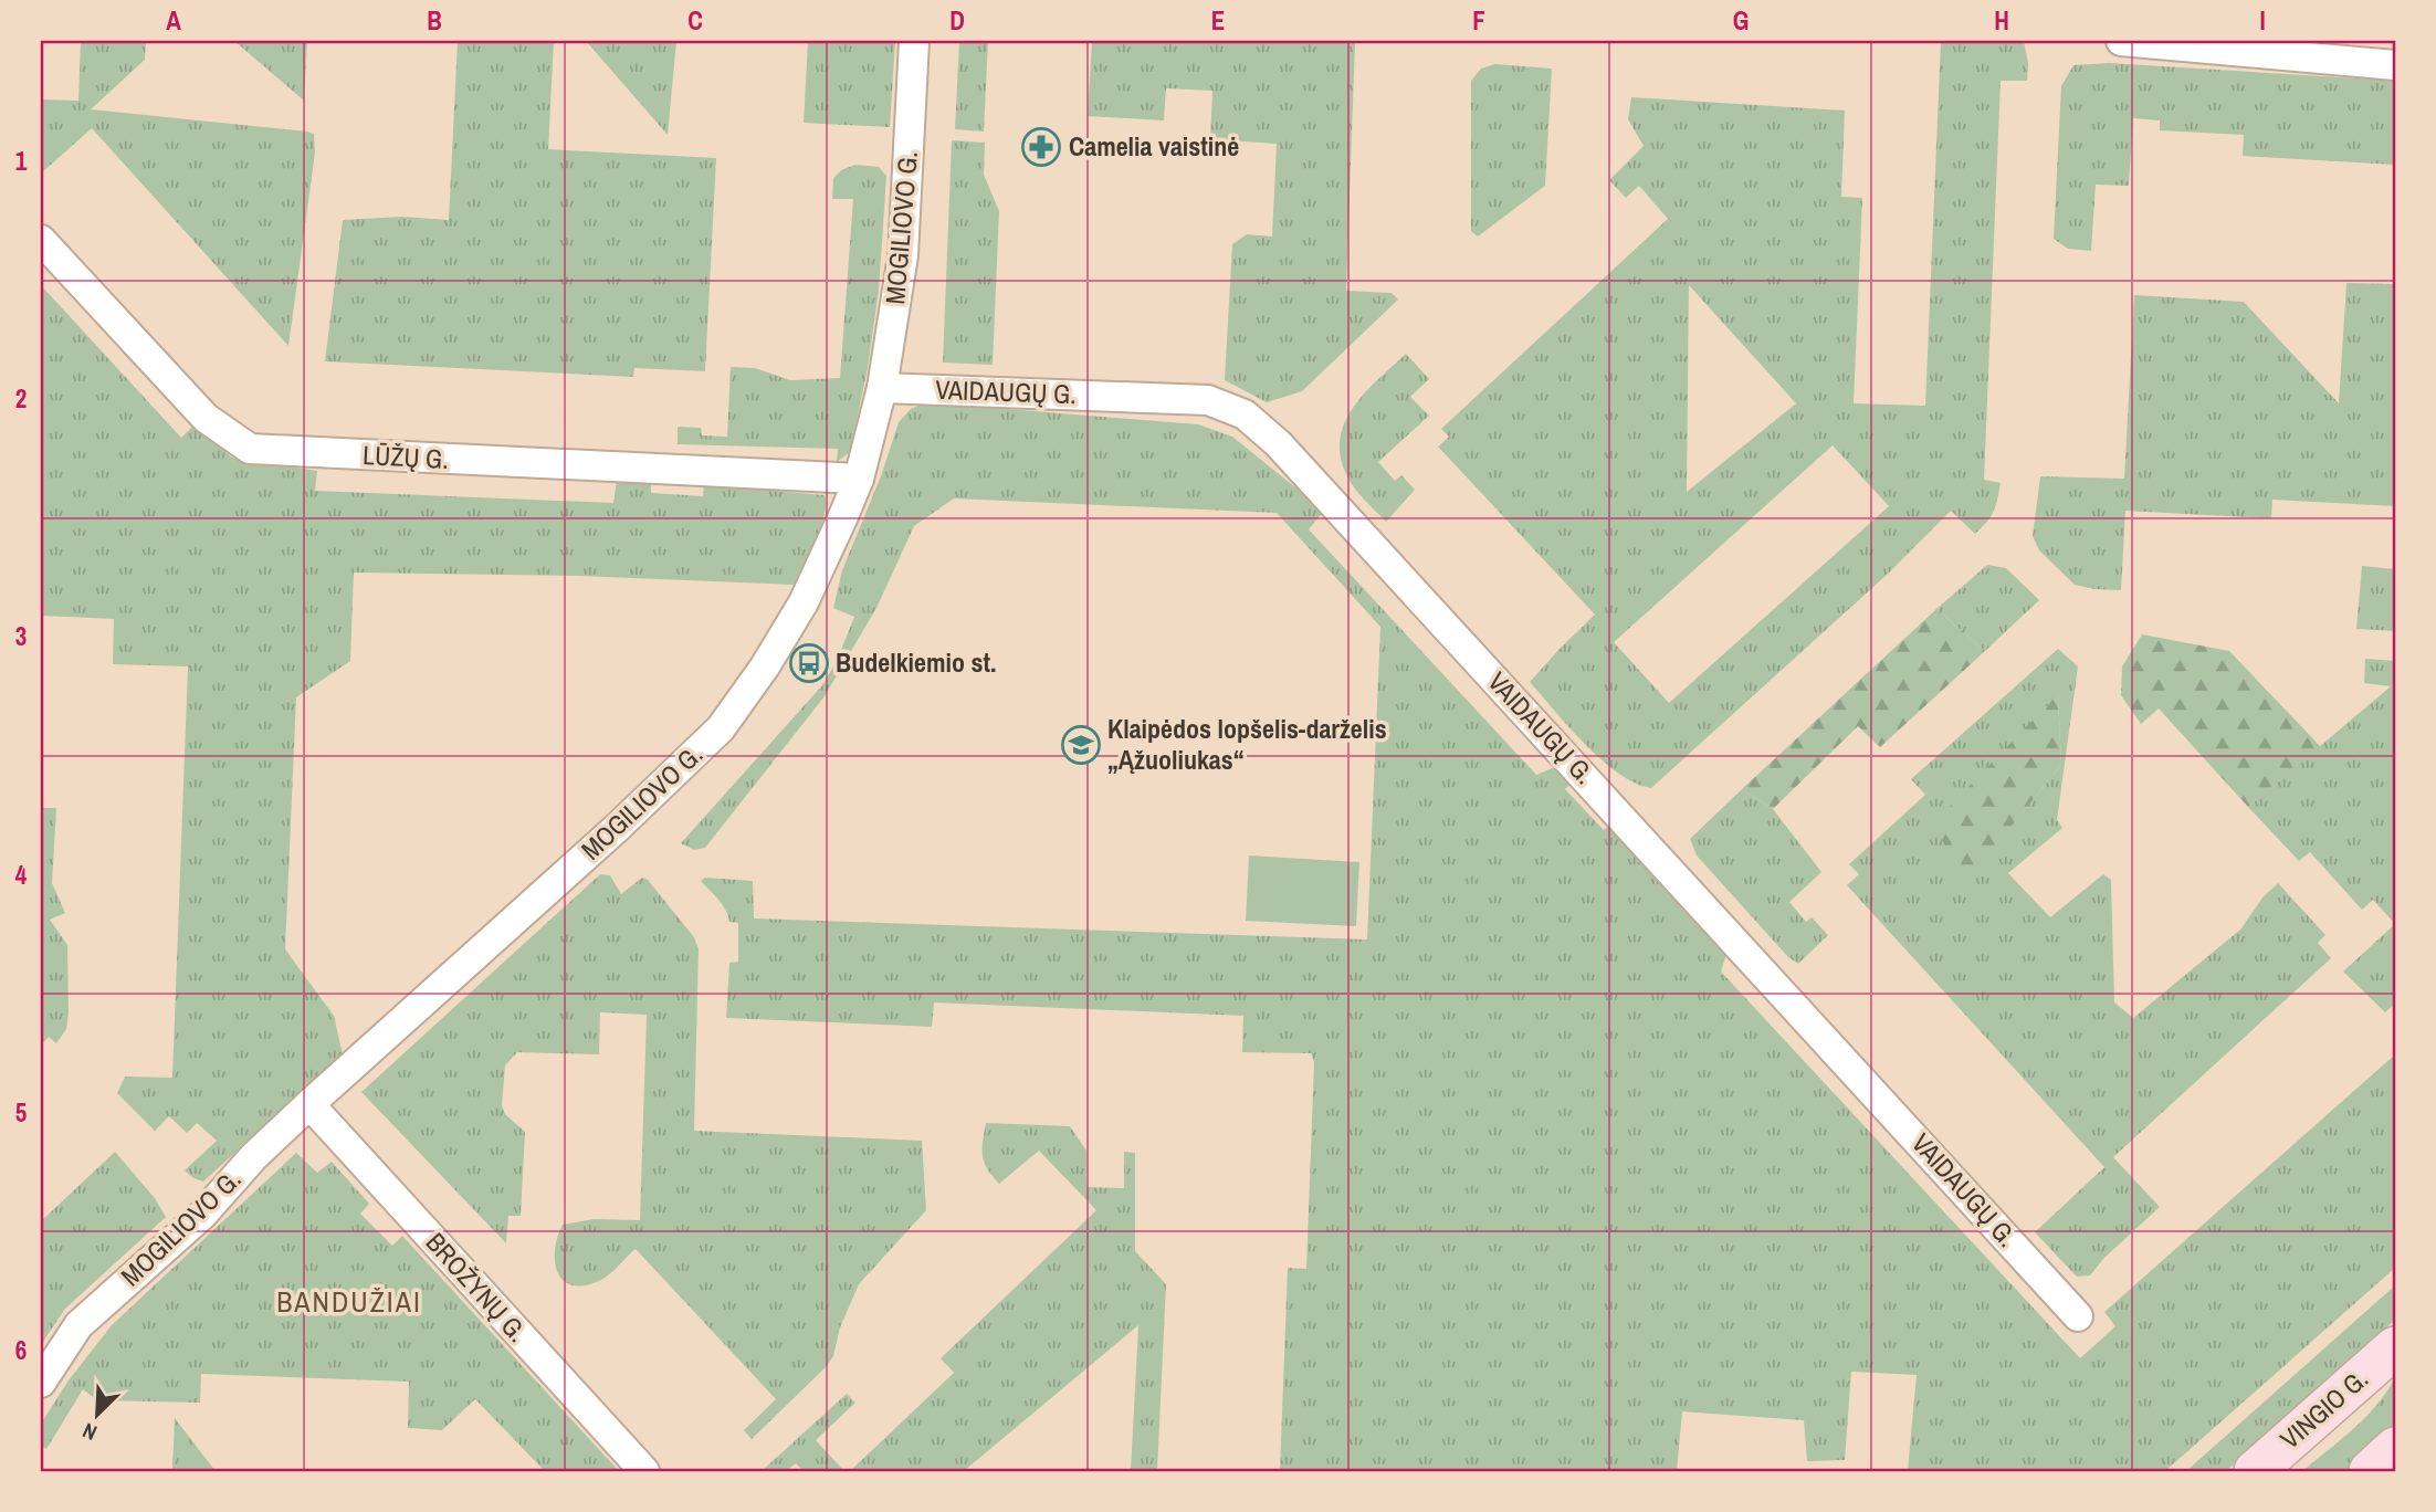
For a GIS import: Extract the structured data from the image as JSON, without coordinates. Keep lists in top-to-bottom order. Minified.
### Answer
{"streets":{"main road":["VINGIO G."],"street":["MOGILIOVO G.","VAIDAUGŲ G.","LŪŽŲ G.","BROŽYNŲ G."]},"crossings":[["MOGILIOVO G.","VAIDAUGŲ G."],["MOGILIOVO G.","LŪŽŲ G."],["MOGILIOVO G.","BROŽYNŲ G."]],"districts":["BANDUŽIAI"],"places":{"pharmacy":["Camelia vaistinė"],"bus stop":["Budelkiemio st."],"school or university":["Klaipėdos lopšelis-darželis „Ąžuoliukas“"]},"north":"bottom left","grid":{"columns":["A","B","C","D","E","F","G","H","I"],"rows":["1","2","3","4","5","6"]}}
